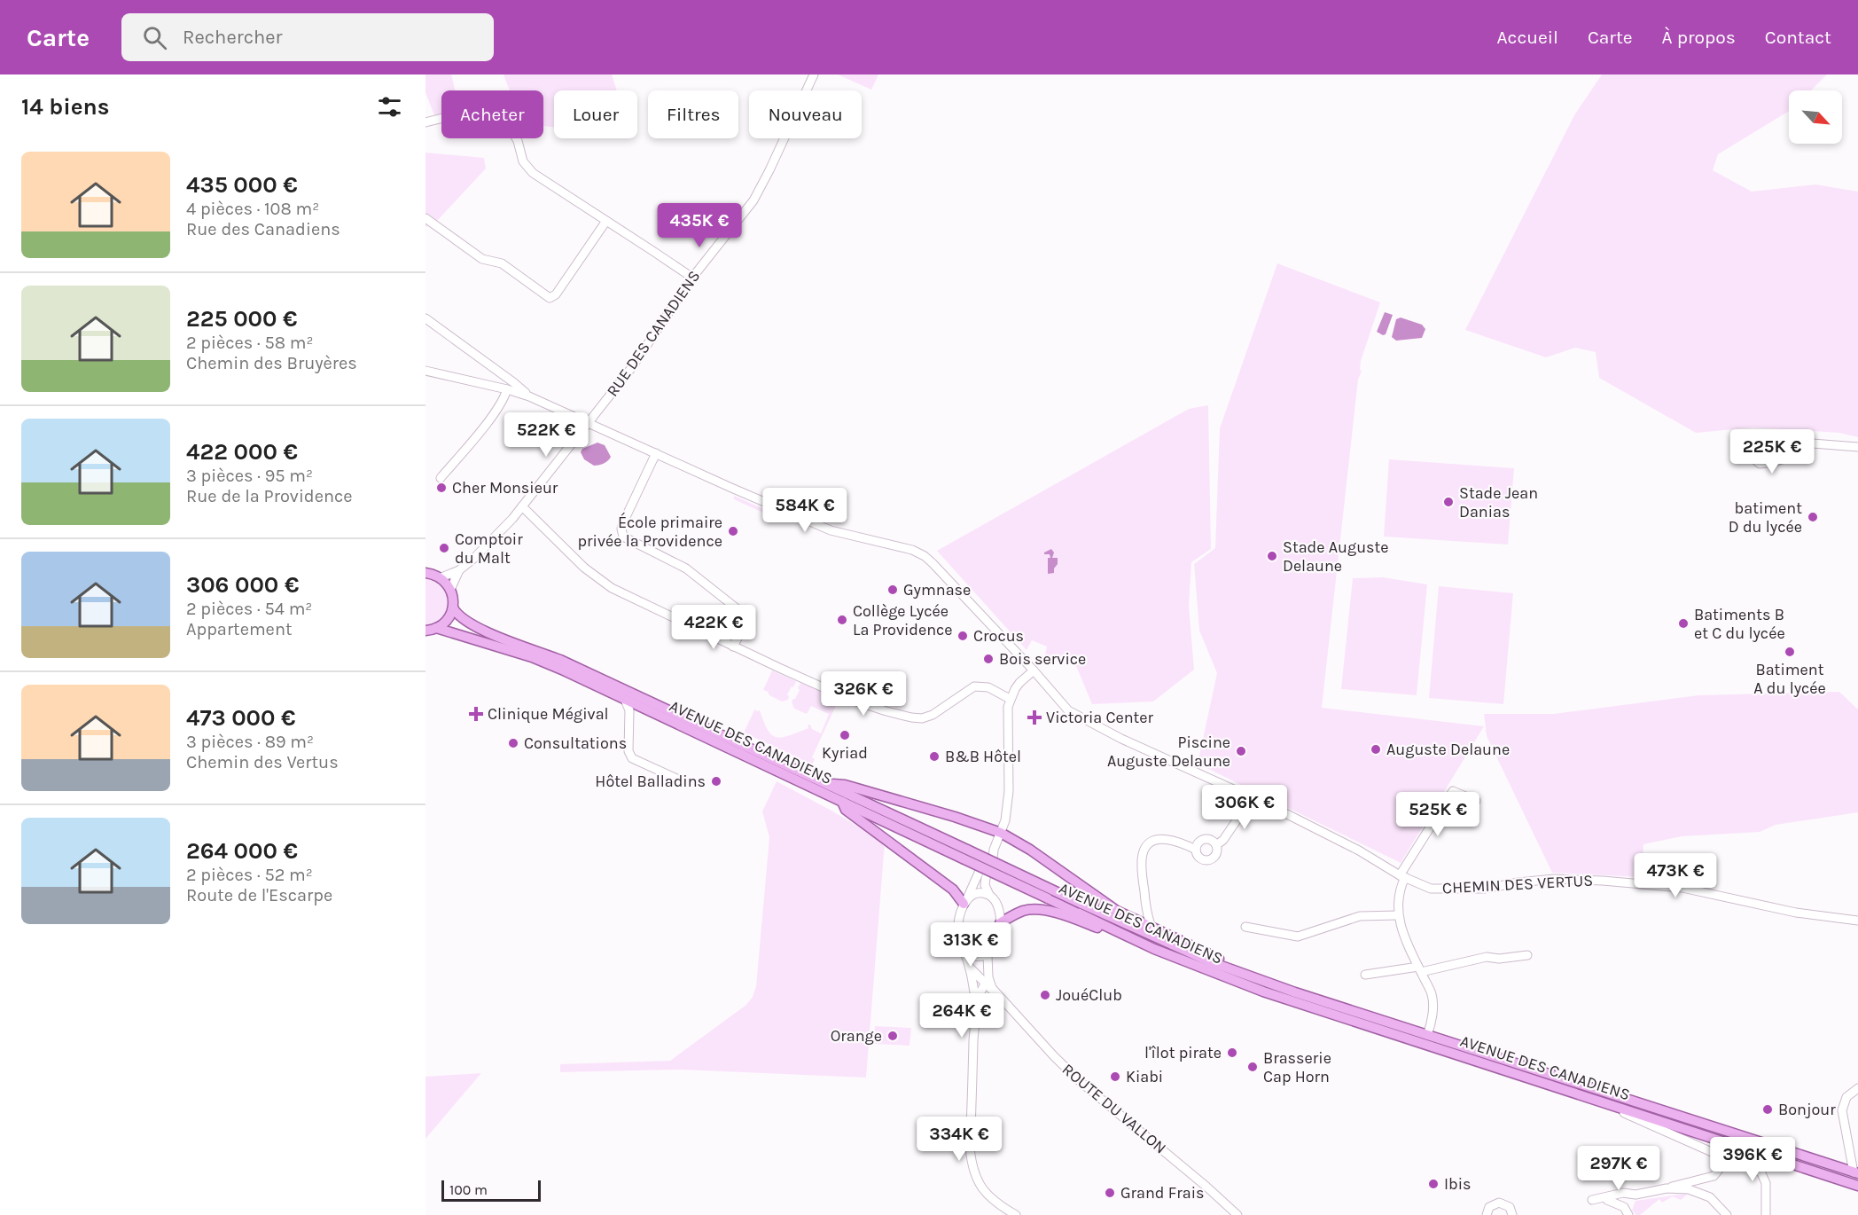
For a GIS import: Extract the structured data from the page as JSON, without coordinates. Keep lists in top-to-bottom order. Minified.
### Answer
{"streets":{"main road":["AVENUE DES CANADIENS"],"street":["RUE DES CANADIENS","CHEMIN DES VERTUS","ROUTE DU VALLON"]},"crossings":[["RUE DES CANADIENS","CHEMIN DES VERTUS"]],"places":{"other":["Cher Monsieur","Stade Jean Danias","batiment D du lycée","École primaire privée la Providence","Comptoir du Malt","Stade Auguste Delaune","Gymnase","Collège Lycée La Providence","Batiments B et C du lycée","Crocus","Batiment A du lycée","Bois service","Kyriad","Consultations","Auguste Delaune","Piscine Auguste Delaune","B&B Hôtel","Hôtel Balladins","JouéClub","Orange","l'îlot pirate","Brasserie Cap Horn","Kiabi","Bonjour","Ibis","Grand Frais"],"health":["Clinique Mégival","Victoria Center"]},"scale_bar":"100 m","north":"bottom right","page":{"header":"Carte","search":"Rechercher","nav":["Accueil","Carte","À propos","Contact"],"heading":"14 biens","chip":["Acheter","Louer","Filtres","Nouveau"],"list":[{"name":"435 000 €","note":"4 pièces · 108 m² · Rue des Canadiens"},{"name":"225 000 €","note":"2 pièces · 58 m² · Chemin des Bruyères"},{"name":"422 000 €","note":"3 pièces · 95 m² · Rue de la Providence"},{"name":"306 000 €","note":"2 pièces · 54 m² · Appartement"},{"name":"473 000 €","note":"3 pièces · 89 m² · Chemin des Vertus"},{"name":"264 000 €","note":"2 pièces · 52 m² · Route de l'Escarpe"}],"price":["435K €","522K €","225K €","584K €","422K €","326K €","306K €","525K €","473K €","313K €","264K €","334K €","396K €","297K €"],"scale":"100 m"}}
